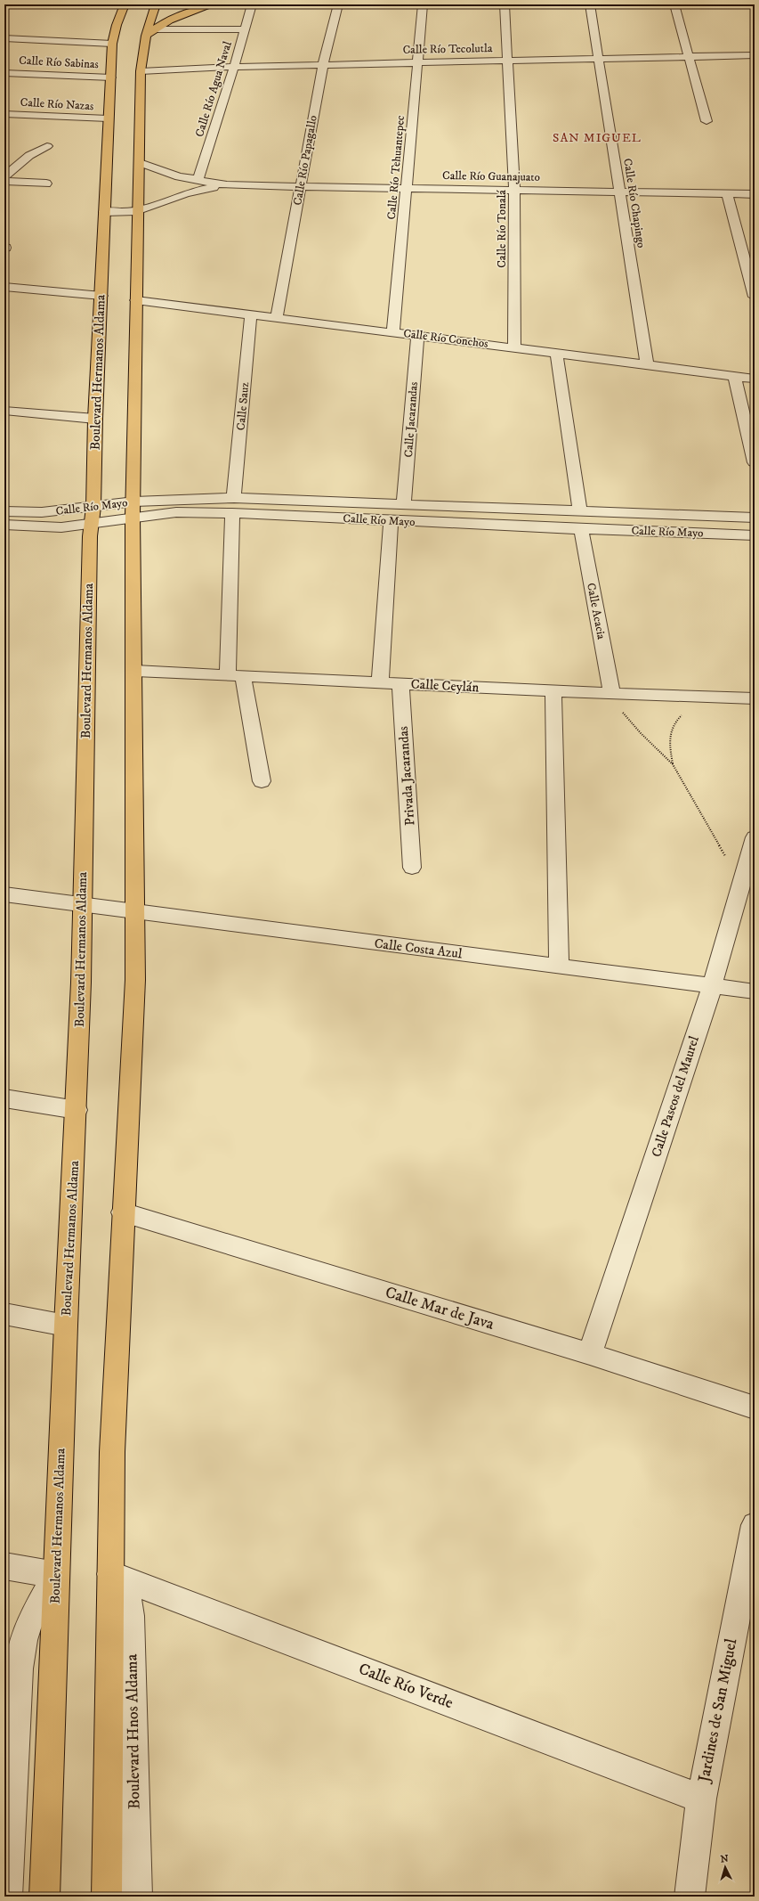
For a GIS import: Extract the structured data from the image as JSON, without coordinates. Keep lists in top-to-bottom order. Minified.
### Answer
{"streets":{"main road":["Boulevard Hermanos Aldama"],"street":["Calle Río Tecolutla","Calle Río Sabinas","Calle Río Agua Naval","Calle Río Nazas","Calle Río Papagallo","Calle Río Tehuantepec","Calle Río Guanajuato","Calle Río Chapingo","Calle Río Tonalá","Calle Río Conchos","Calle Sauz","Calle Jacarandas","Calle Río Mayo","Calle Acacia","Calle Ceylán","Privada Jacarandas","Calle Costa Azul","Calle Paseos del Maurel","Calle Mar de Java","Calle Río Verde","Jardines de San Miguel","Boulevard Hnos Aldama"]},"crossings":[["Calle Río Tecolutla","Calle Río Agua Naval"],["Calle Río Tecolutla","Calle Río Papagallo"],["Calle Río Tecolutla","Calle Río Tehuantepec"],["Calle Río Tecolutla","Calle Río Chapingo"],["Calle Río Tecolutla","Calle Río Tonalá"],["Calle Río Sabinas","Boulevard Hermanos Aldama"],["Calle Río Agua Naval","Calle Río Guanajuato"],["Calle Río Nazas","Boulevard Hermanos Aldama"],["Calle Río Papagallo","Calle Río Guanajuato"],["Calle Río Papagallo","Calle Río Conchos"],["Calle Río Tehuantepec","Calle Río Guanajuato"],["Calle Río Tehuantepec","Calle Río Conchos"],["Calle Río Guanajuato","Calle Río Chapingo"],["Calle Río Guanajuato","Calle Río Tonalá"],["Calle Río Guanajuato","Boulevard Hermanos Aldama"],["Calle Río Chapingo","Calle Río Conchos"],["Calle Río Tonalá","Calle Río Conchos"],["Calle Río Conchos","Calle Sauz"],["Calle Río Conchos","Calle Jacarandas"],["Boulevard Hermanos Aldama","Calle Río Mayo"],["Boulevard Hermanos Aldama","Calle Costa Azul"],["Calle Sauz","Calle Río Mayo"],["Calle Sauz","Calle Ceylán"],["Calle Jacarandas","Calle Río Mayo"],["Calle Río Mayo","Calle Acacia"],["Calle Acacia","Calle Ceylán"],["Calle Ceylán","Privada Jacarandas"],["Calle Costa Azul","Calle Paseos del Maurel"],["Calle Paseos del Maurel","Calle Mar de Java"],["Calle Río Verde","Jardines de San Miguel"],["Calle Río Verde","Boulevard Hnos Aldama"]],"districts":["SAN MIGUEL"],"north":"top"}
